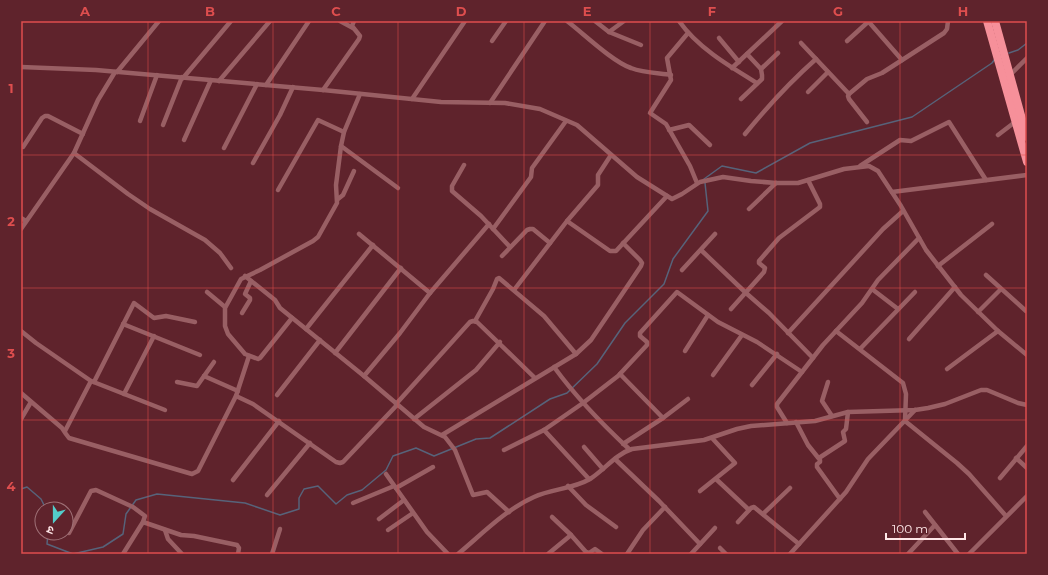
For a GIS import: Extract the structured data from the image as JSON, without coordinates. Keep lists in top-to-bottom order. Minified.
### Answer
{"scale_bar":"100 m","north":"bottom","grid":{"columns":["A","B","C","D","E","F","G","H"],"rows":["1","2","3","4"]}}
